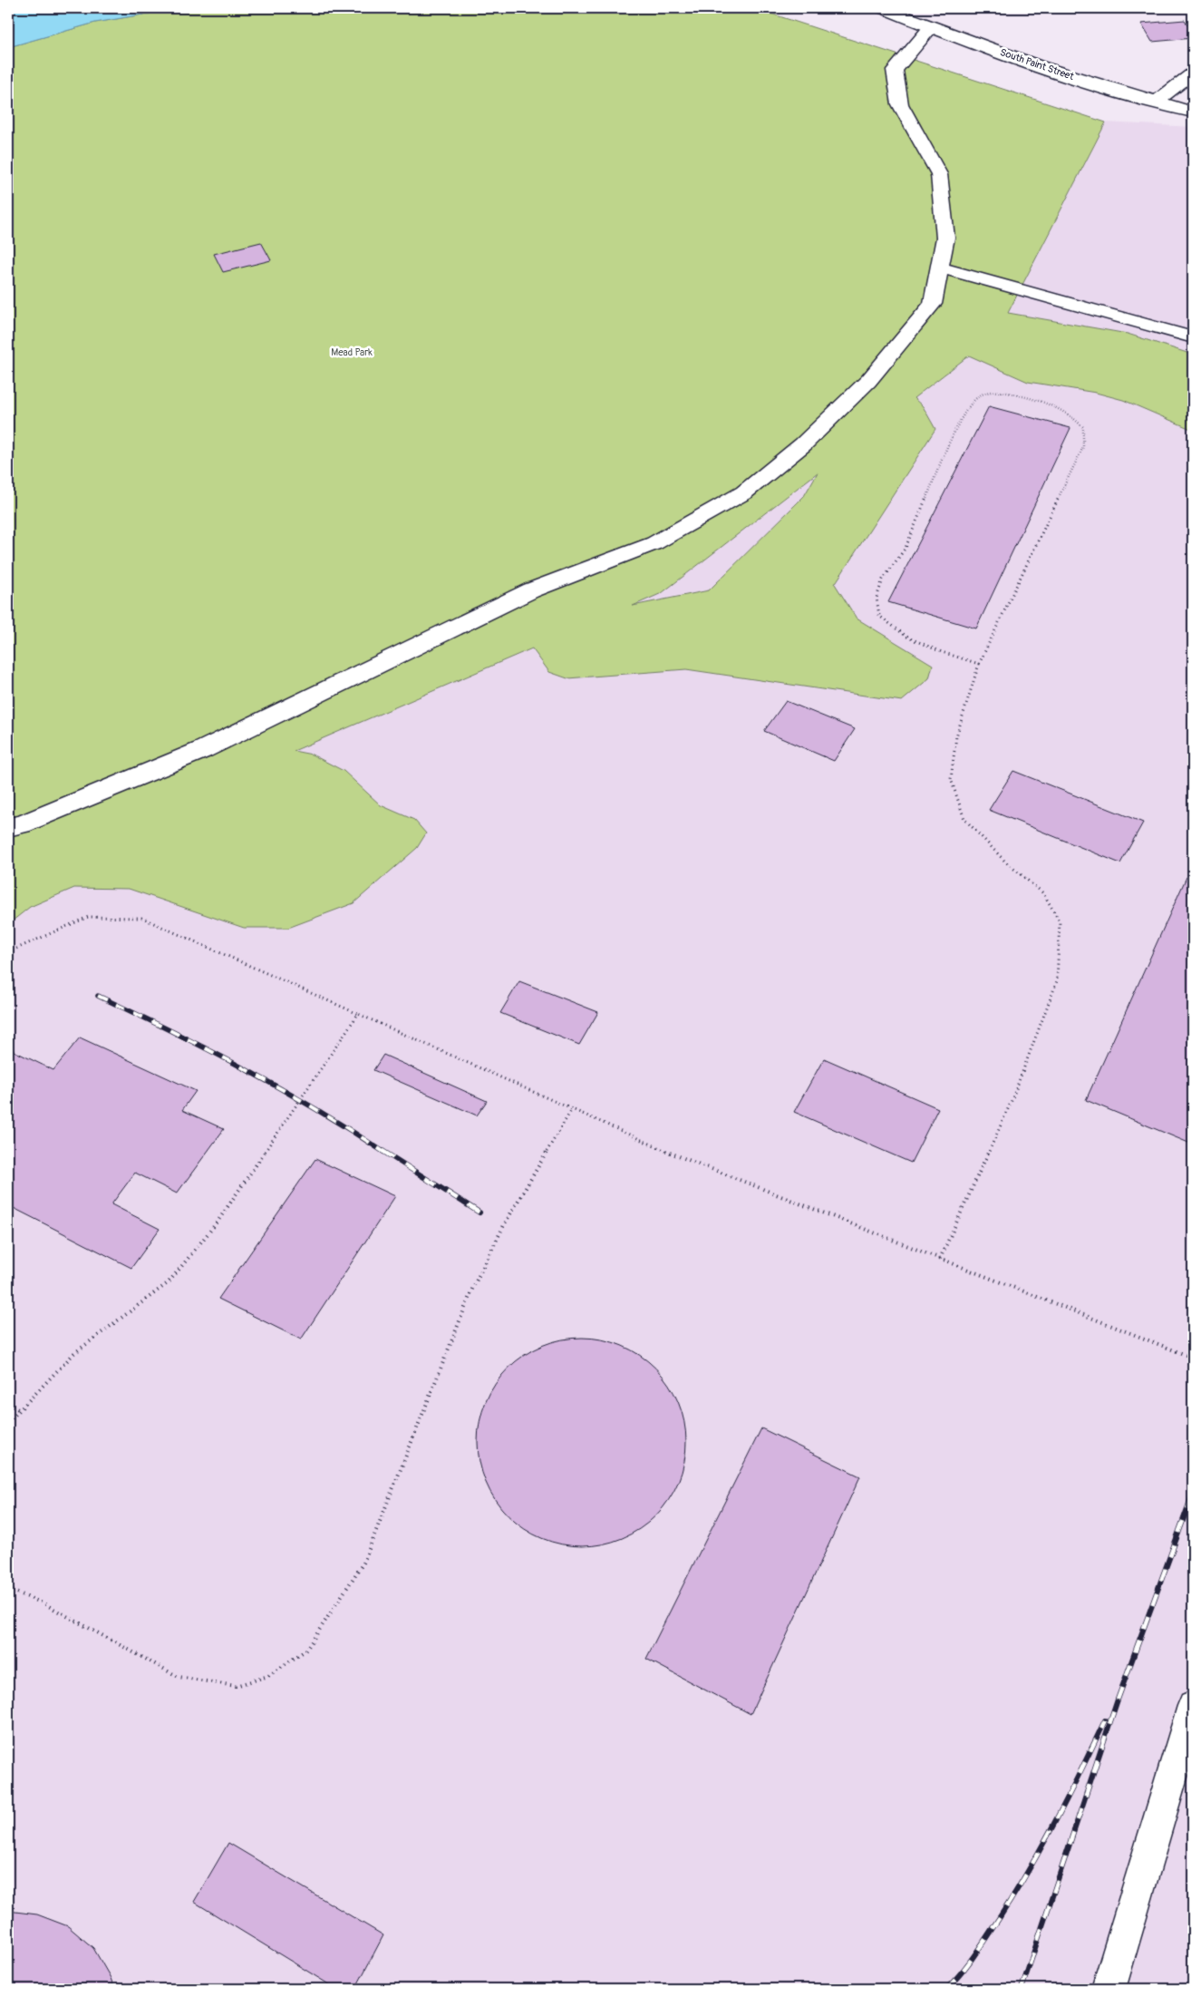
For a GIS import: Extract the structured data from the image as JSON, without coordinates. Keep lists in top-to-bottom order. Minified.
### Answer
{"streets":{"main road":["South Paint Street"]},"parks":["Mead Park"]}
